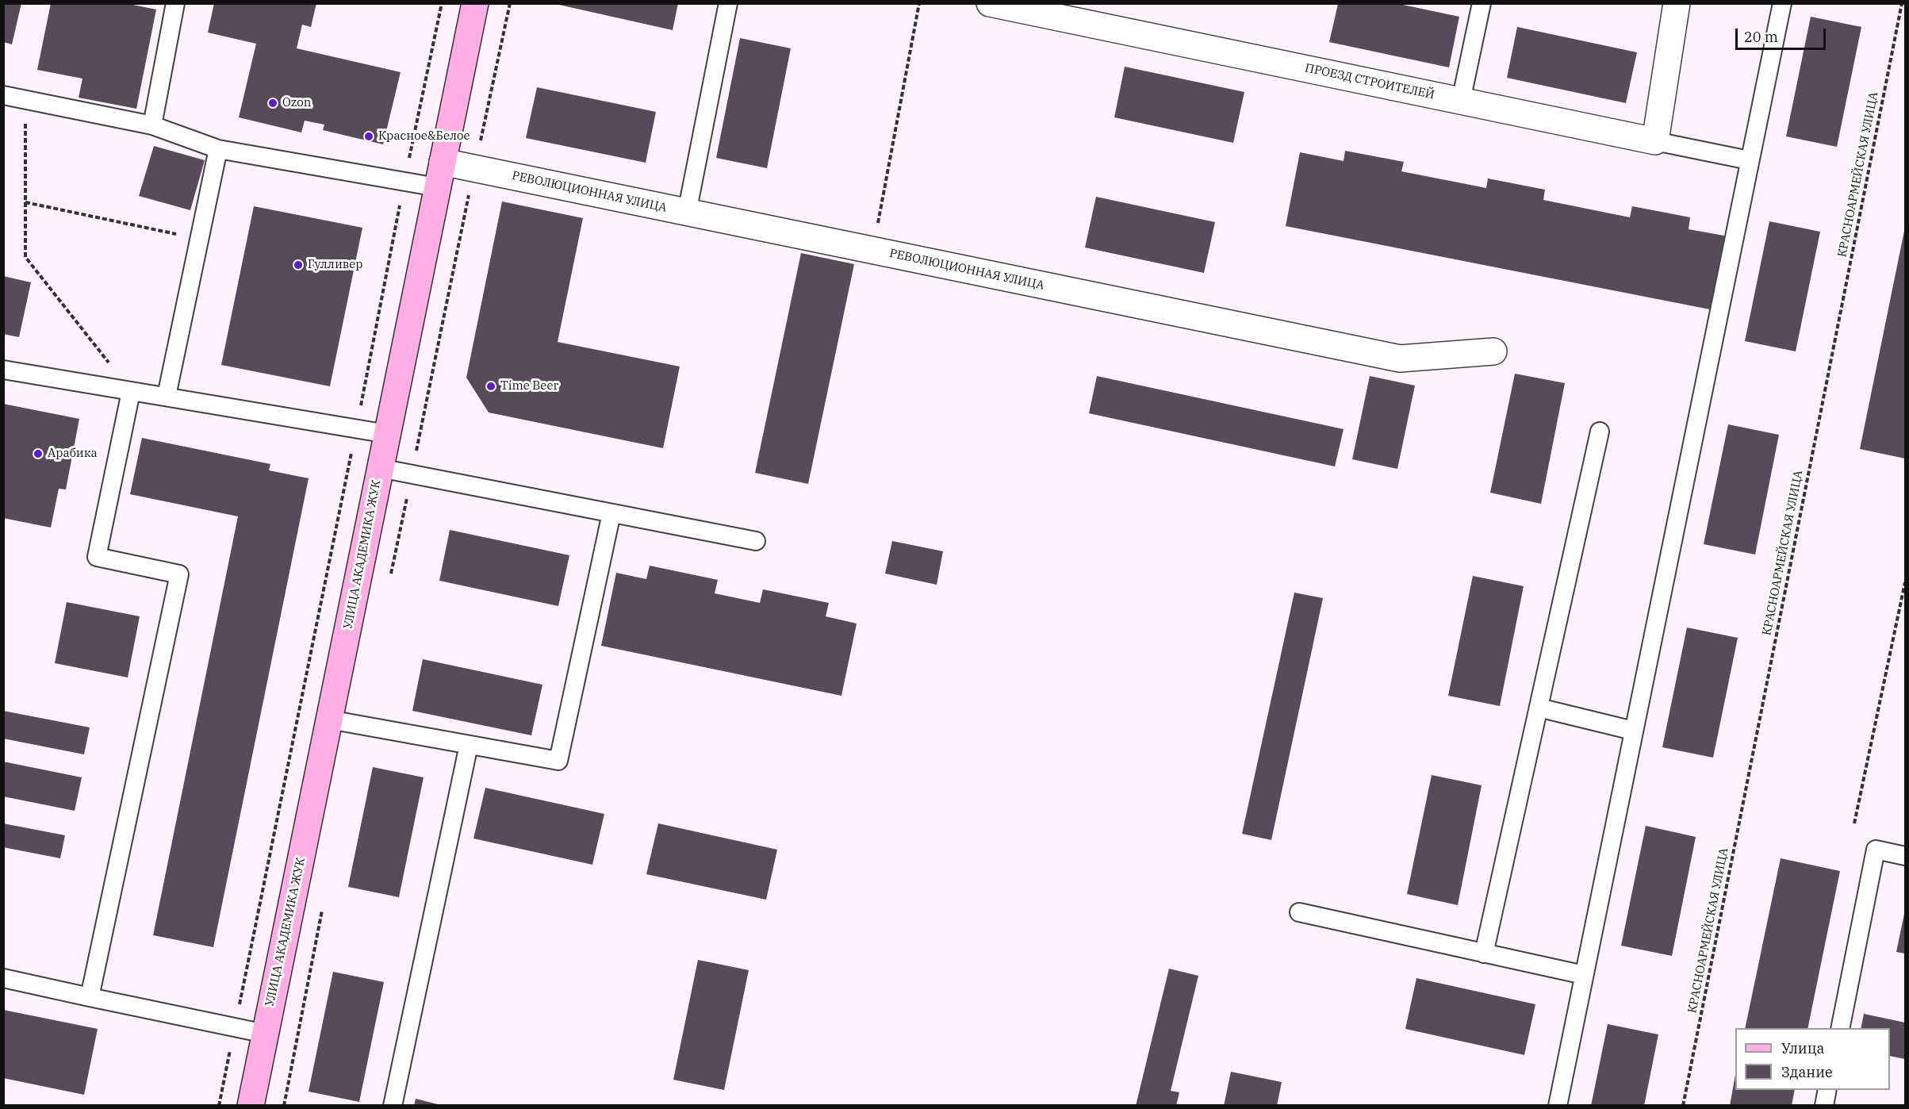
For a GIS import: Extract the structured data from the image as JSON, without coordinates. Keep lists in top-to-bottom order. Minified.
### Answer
{"streets":{"street":["ПРОЕЗД СТРОИТЕЛЕЙ","РЕВОЛЮЦИОННАЯ УЛИЦА","УЛИЦА АКАДЕМИКА ЖУК"],"path":["КРАСНОАРМЕЙСКАЯ УЛИЦА"]},"crossings":[["РЕВОЛЮЦИОННАЯ УЛИЦА","УЛИЦА АКАДЕМИКА ЖУК"]],"places":["Ozon","Красное&Белое","Гулливер","Time Beer","Арабика"],"legend":["Улица","Здание"],"scale_bar":"20 m"}
